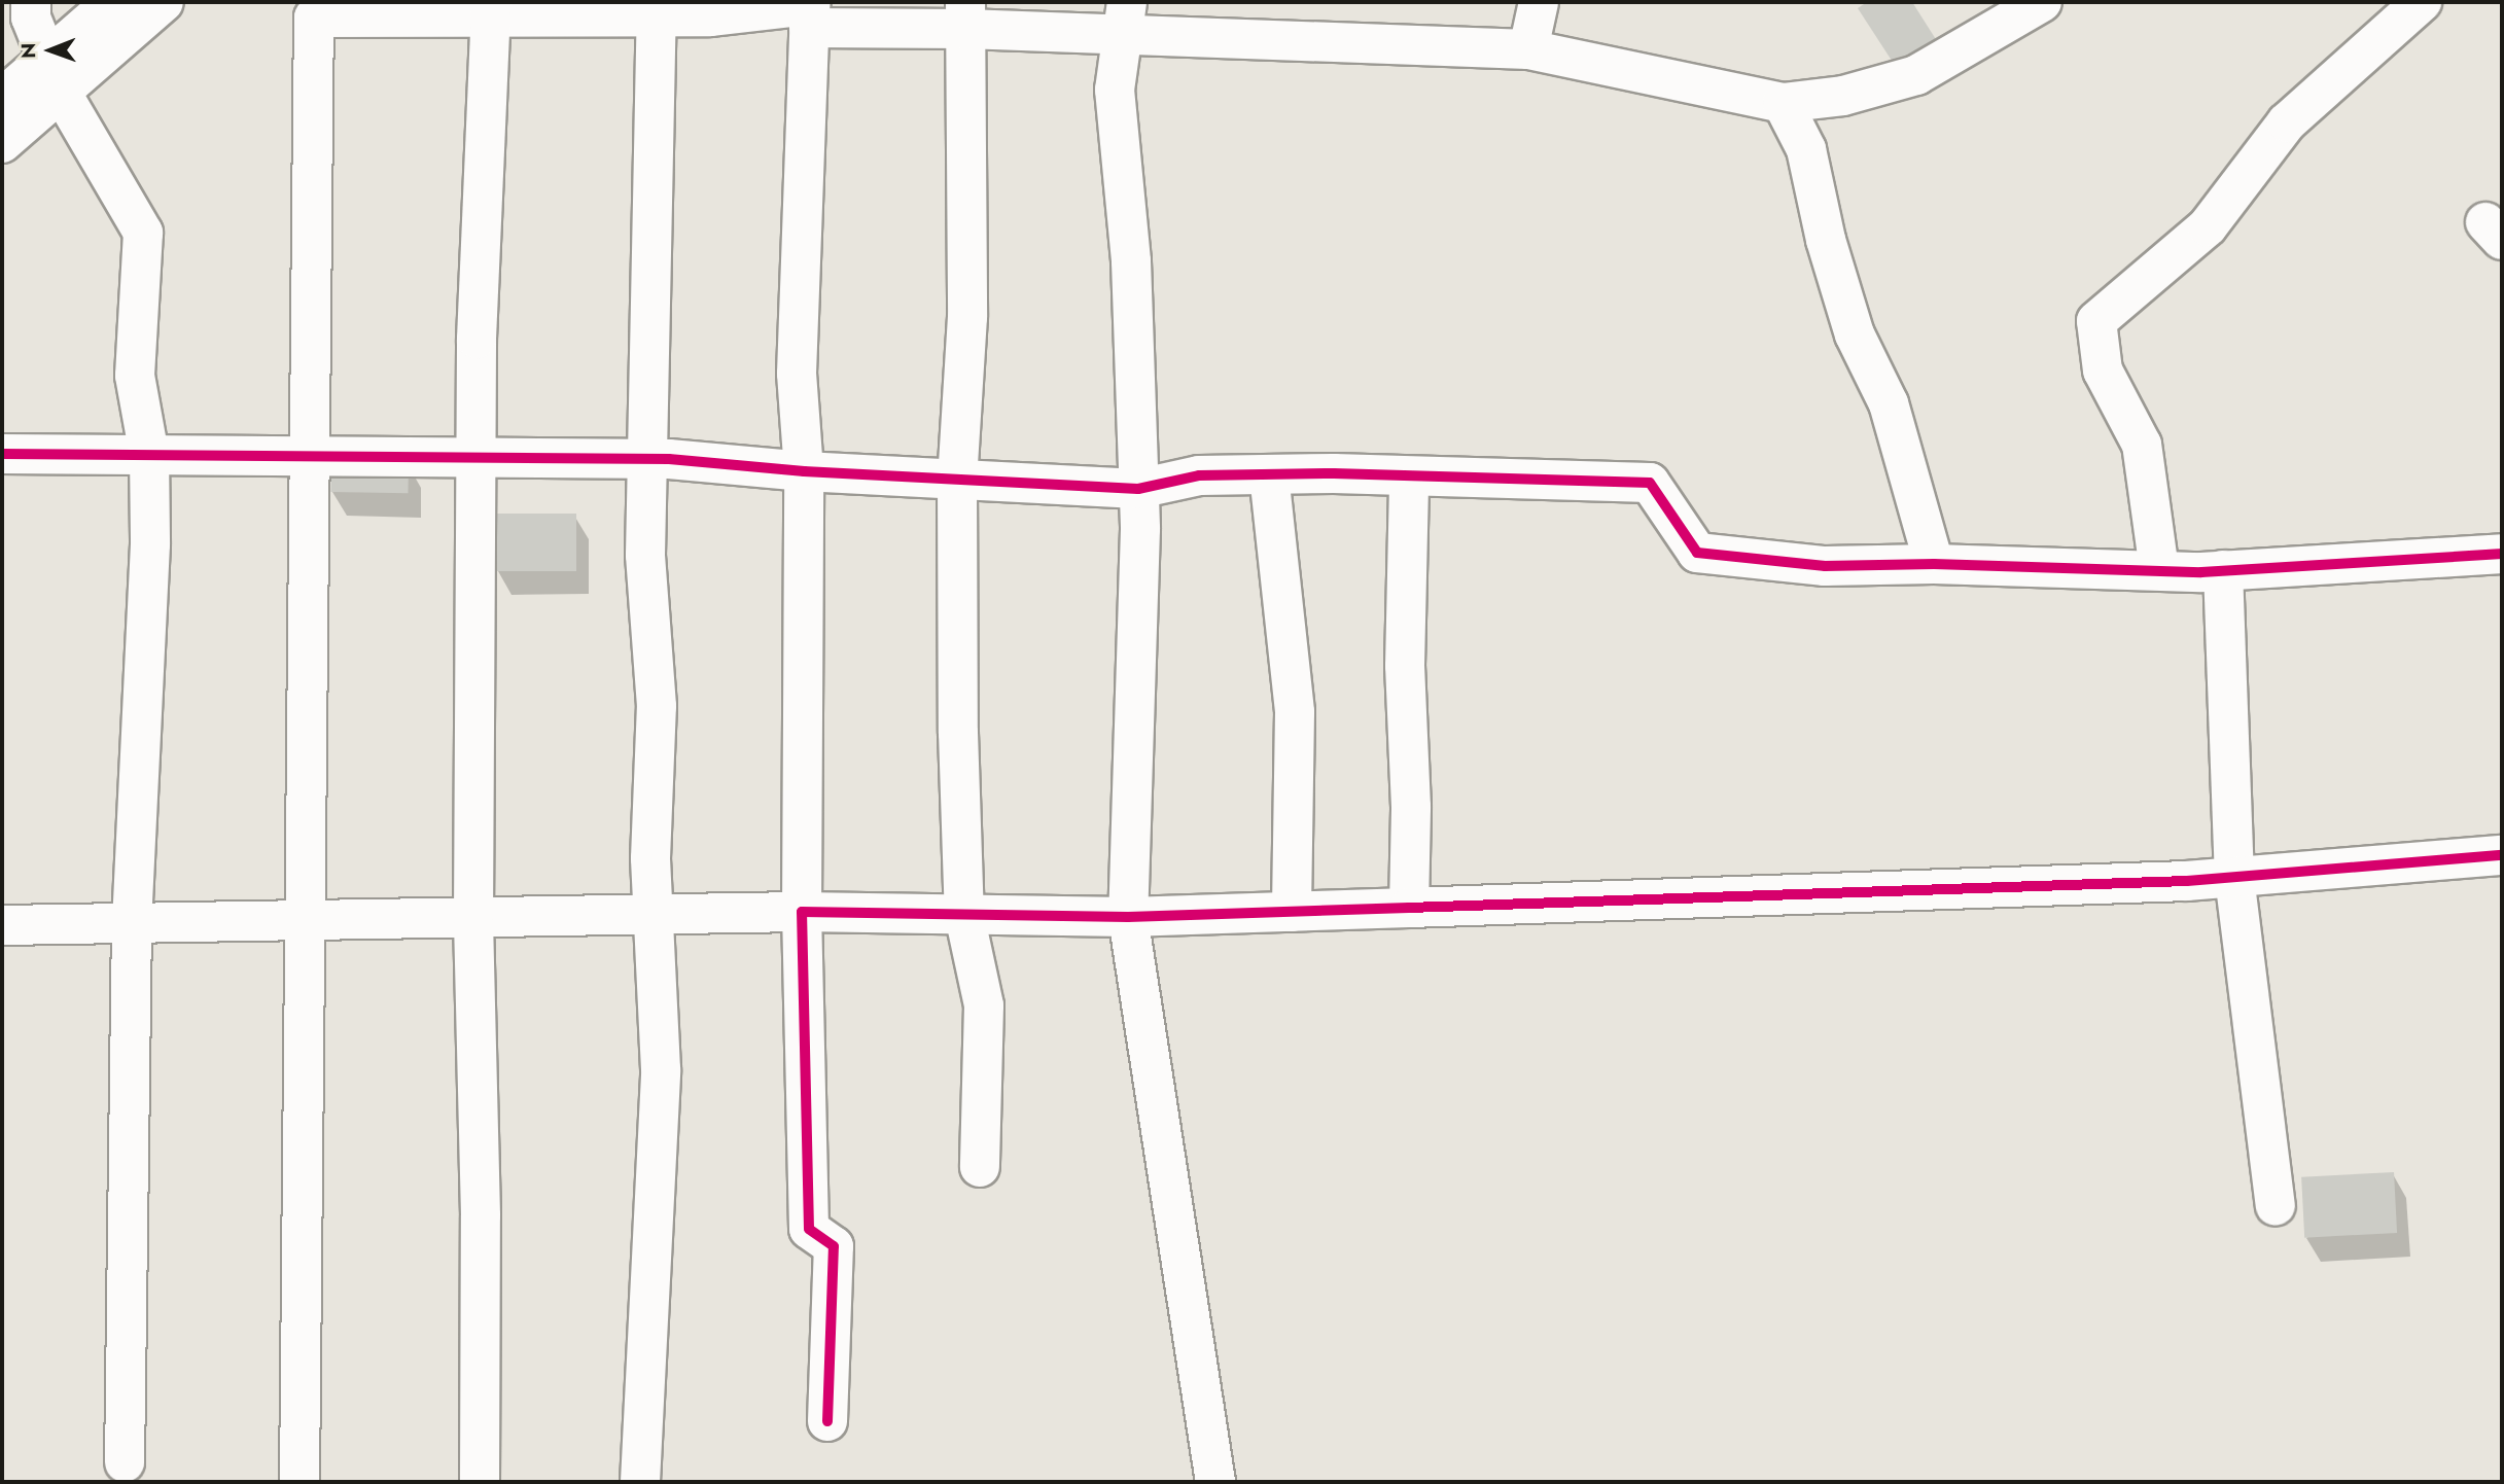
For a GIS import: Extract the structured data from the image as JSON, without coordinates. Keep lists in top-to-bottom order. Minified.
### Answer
{"north":"left"}
